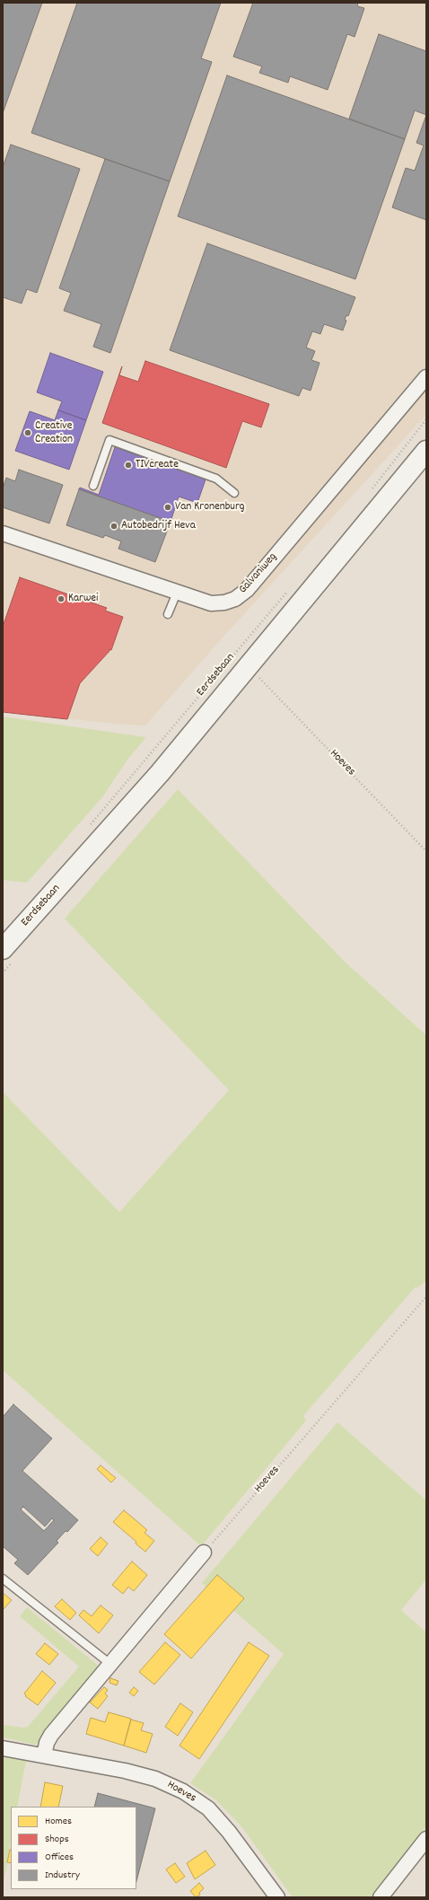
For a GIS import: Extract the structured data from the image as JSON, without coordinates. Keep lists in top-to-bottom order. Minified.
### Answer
{"streets":{"main road":["Eerdsebaan"],"street":["Galvaniweg","Hoeves"]},"places":["Creative Creation","TIVcreate","Van Kronenburg","Autobedrijf Heva","Karwei"],"legend":["Homes","Shops","Offices","Industry"]}
